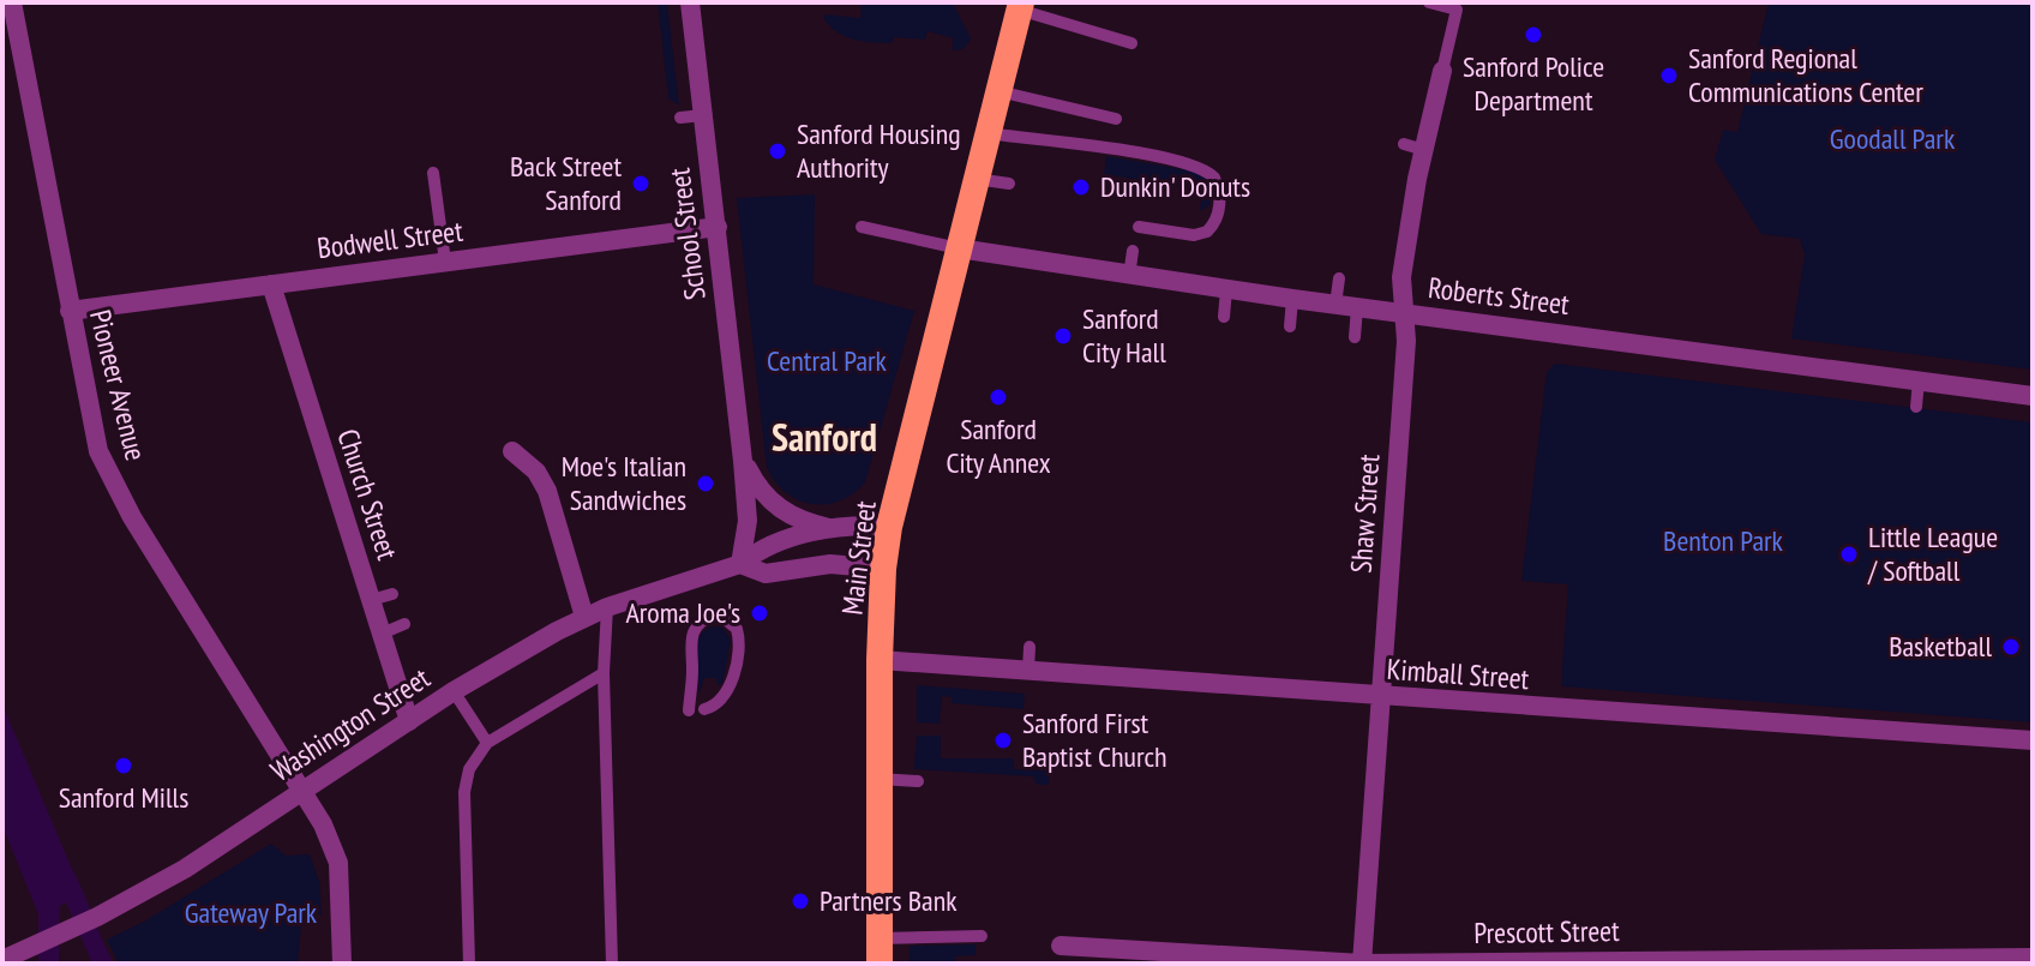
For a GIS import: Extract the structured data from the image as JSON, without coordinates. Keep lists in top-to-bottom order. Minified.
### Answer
{"streets":{"highway":["Main Street"],"street":["School Street","Bodwell Street","Roberts Street","Pioneer Avenue","Church Street","Shaw Street","Kimball Street","Washington Street","Prescott Street"]},"crossings":[["School Street","Bodwell Street"],["School Street","Washington Street"],["Bodwell Street","Pioneer Avenue"],["Bodwell Street","Church Street"],["Roberts Street","Shaw Street"],["Roberts Street","Main Street"],["Pioneer Avenue","Washington Street"],["Church Street","Washington Street"],["Shaw Street","Kimball Street"],["Shaw Street","Prescott Street"],["Main Street","Kimball Street"],["Main Street","Washington Street"]],"districts":["Sanford"],"parks":["Goodall Park","Central Park","Benton Park","Gateway Park"],"places":["Sanford Police Department","Sanford Regional Communications Center","Sanford Housing Authority","Back Street Sanford","Dunkin' Donuts","Sanford City Hall","Sanford City Annex","Moe's Italian Sandwiches","Little League / Softball","Aroma Joe's","Basketball","Sanford First Baptist Church","Sanford Mills","Partners Bank"]}
